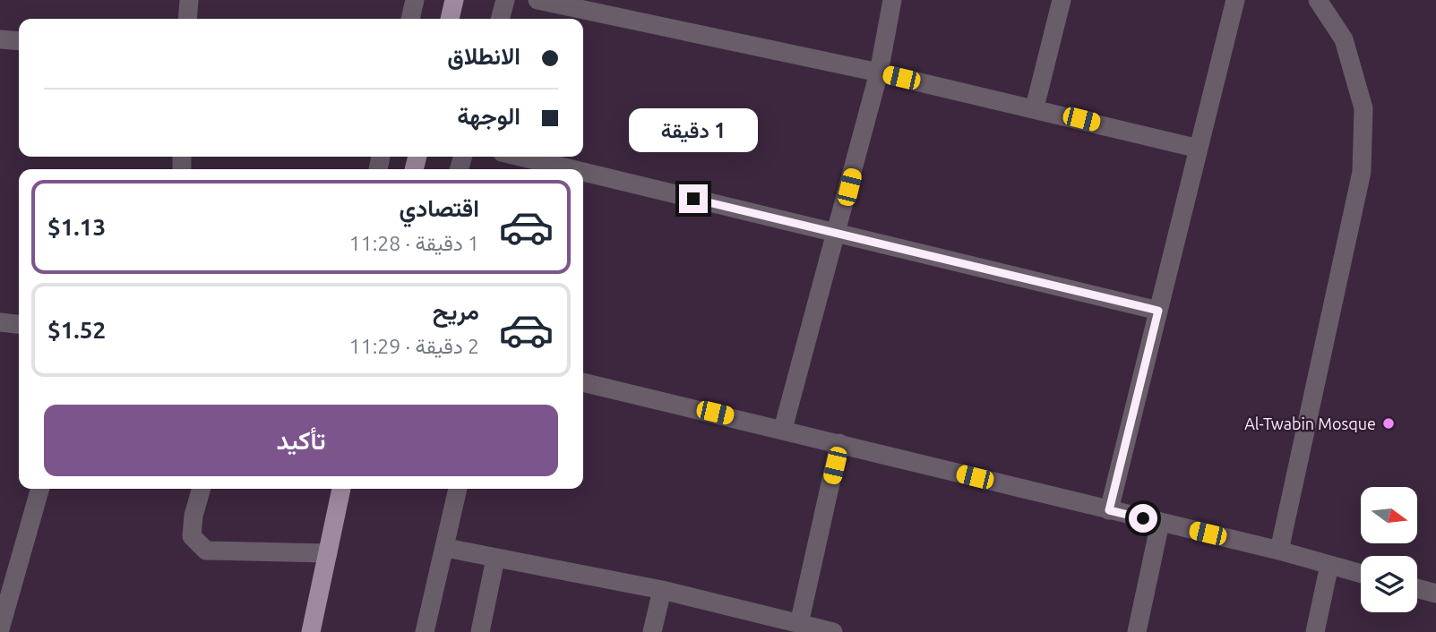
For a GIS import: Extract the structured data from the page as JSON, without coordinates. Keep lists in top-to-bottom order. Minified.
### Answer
{"places":["Al-Twabin Mosque"],"north":"right","page":{"banner":["الانطلاق","الوجهة"],"bubble":"1 دقيقة","list":[{"name":"اقتصادي","note":"1 دقيقة · 11:28","value":"$1.13"},{"name":"مريح","note":"2 دقيقة · 11:29","value":"$1.52"}],"buttons":"تأكيد"}}
